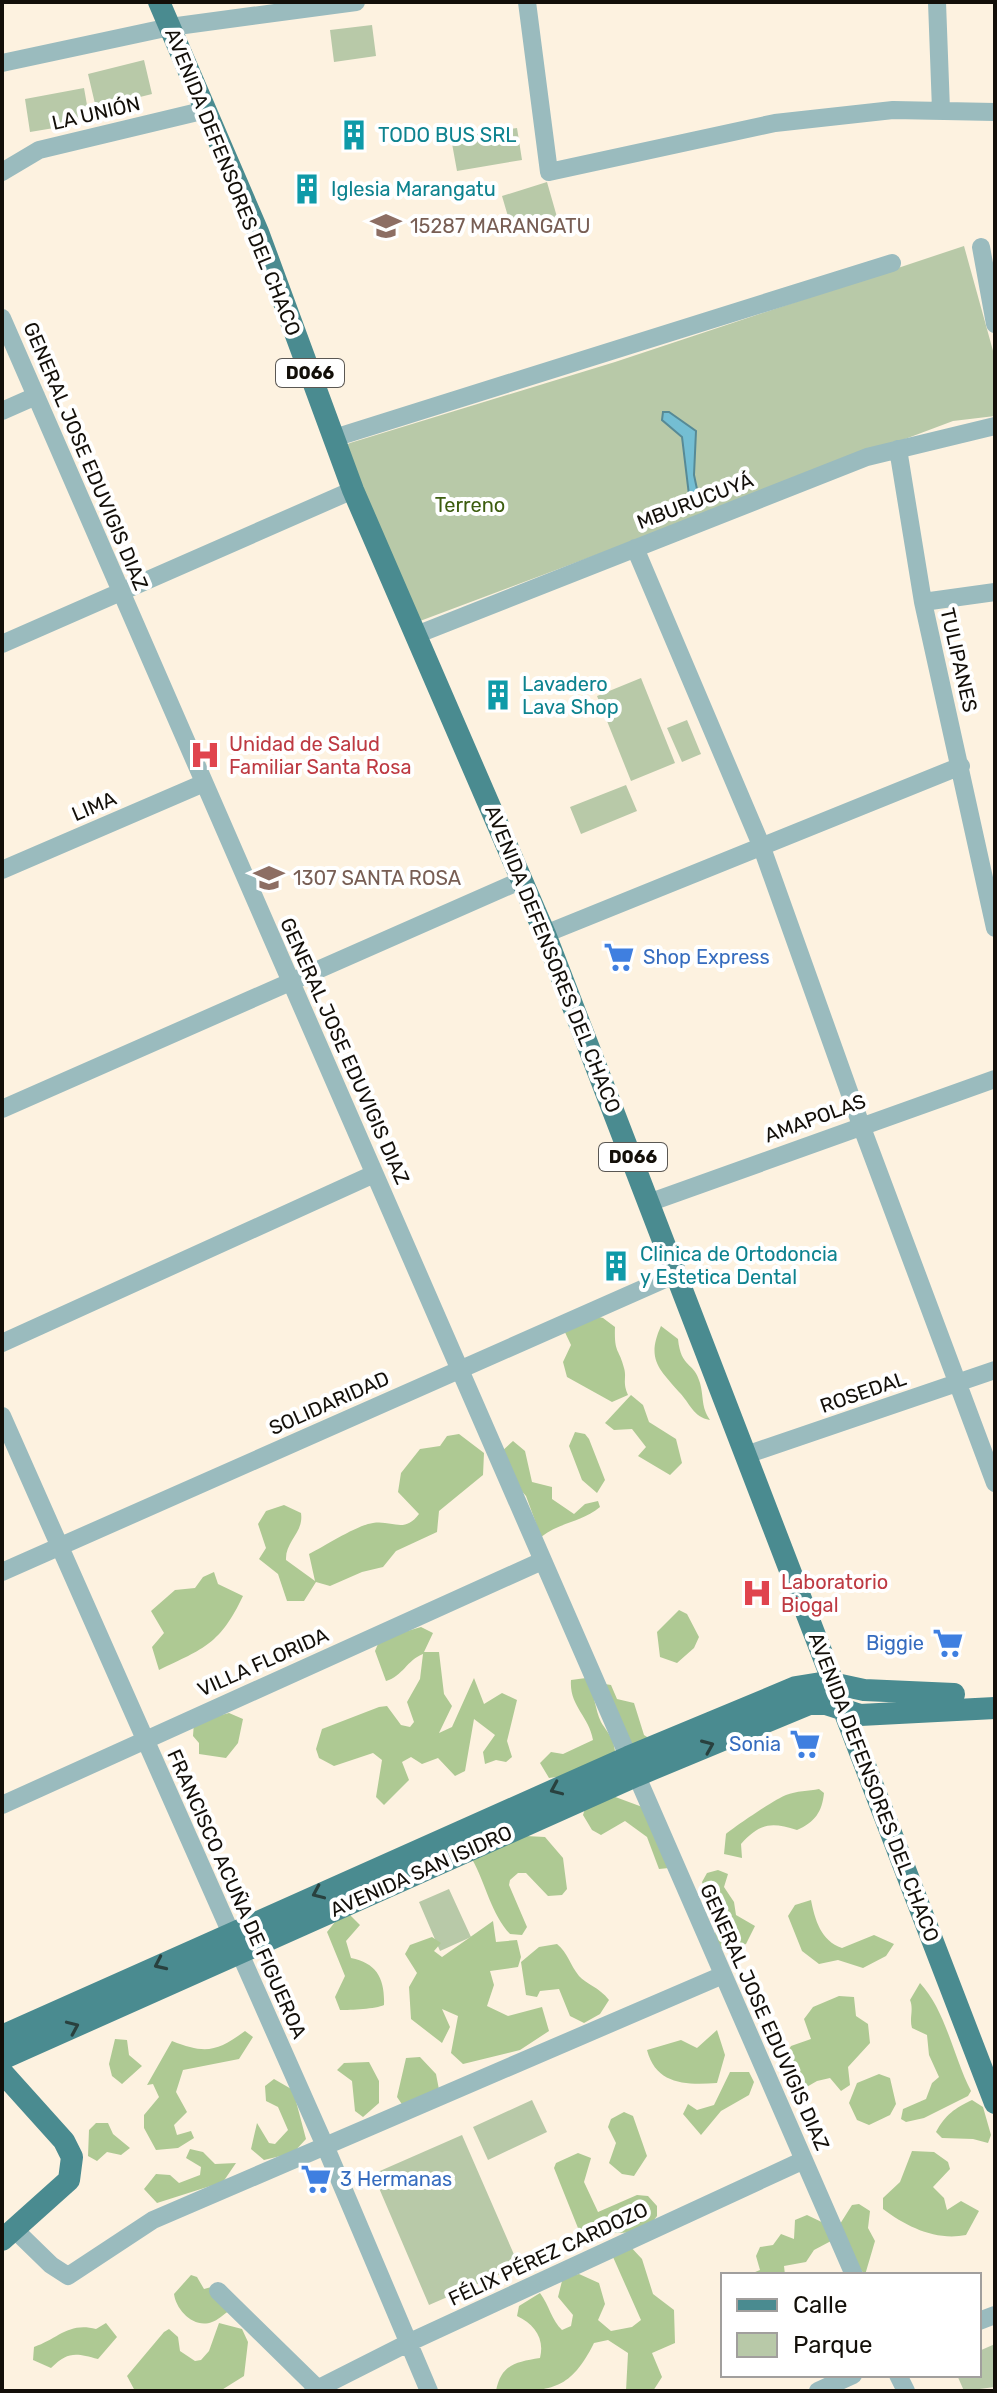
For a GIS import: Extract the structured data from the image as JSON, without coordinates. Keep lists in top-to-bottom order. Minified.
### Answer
{"streets":{"main road":["AVENIDA DEFENSORES DEL CHACO","D066","AVENIDA SAN ISIDRO"],"street":["LA UNIÓN","GENERAL JOSE EDUVIGIS DIAZ","MBURUCUYÁ","TULIPANES","LIMA","AMAPOLAS","ROSEDAL","SOLIDARIDAD","VILLA FLORIDA","FRANCISCO ACUÑA DE FIGUEROA","FÉLIX PÉREZ CARDOZO"]},"crossings":[["LA UNIÓN","AVENIDA DEFENSORES DEL CHACO"],["AVENIDA DEFENSORES DEL CHACO","MBURUCUYÁ"],["AVENIDA DEFENSORES DEL CHACO","AMAPOLAS"],["AVENIDA DEFENSORES DEL CHACO","ROSEDAL"],["AVENIDA DEFENSORES DEL CHACO","SOLIDARIDAD"],["AVENIDA DEFENSORES DEL CHACO","AVENIDA SAN ISIDRO"],["GENERAL JOSE EDUVIGIS DIAZ","LIMA"],["GENERAL JOSE EDUVIGIS DIAZ","SOLIDARIDAD"],["GENERAL JOSE EDUVIGIS DIAZ","VILLA FLORIDA"],["GENERAL JOSE EDUVIGIS DIAZ","AVENIDA SAN ISIDRO"],["GENERAL JOSE EDUVIGIS DIAZ","FÉLIX PÉREZ CARDOZO"],["MBURUCUYÁ","TULIPANES"],["SOLIDARIDAD","FRANCISCO ACUÑA DE FIGUEROA"],["VILLA FLORIDA","FRANCISCO ACUÑA DE FIGUEROA"],["AVENIDA SAN ISIDRO","FRANCISCO ACUÑA DE FIGUEROA"],["FRANCISCO ACUÑA DE FIGUEROA","FÉLIX PÉREZ CARDOZO"]],"parks":["Terreno"],"places":{"building":["TODO BUS SRL","Iglesia Marangatu","Lavadero Lava Shop","Clinica de Ortodoncia y Estetica Dental"],"school or university":["15287 MARANGATU","1307 SANTA ROSA"],"hospital":["Unidad de Salud Familiar Santa Rosa","Laboratorio Biogal"],"supermarket":["Shop Express","Biggie","Sonia","3 Hermanas"]},"legend":["Calle","Parque"]}
